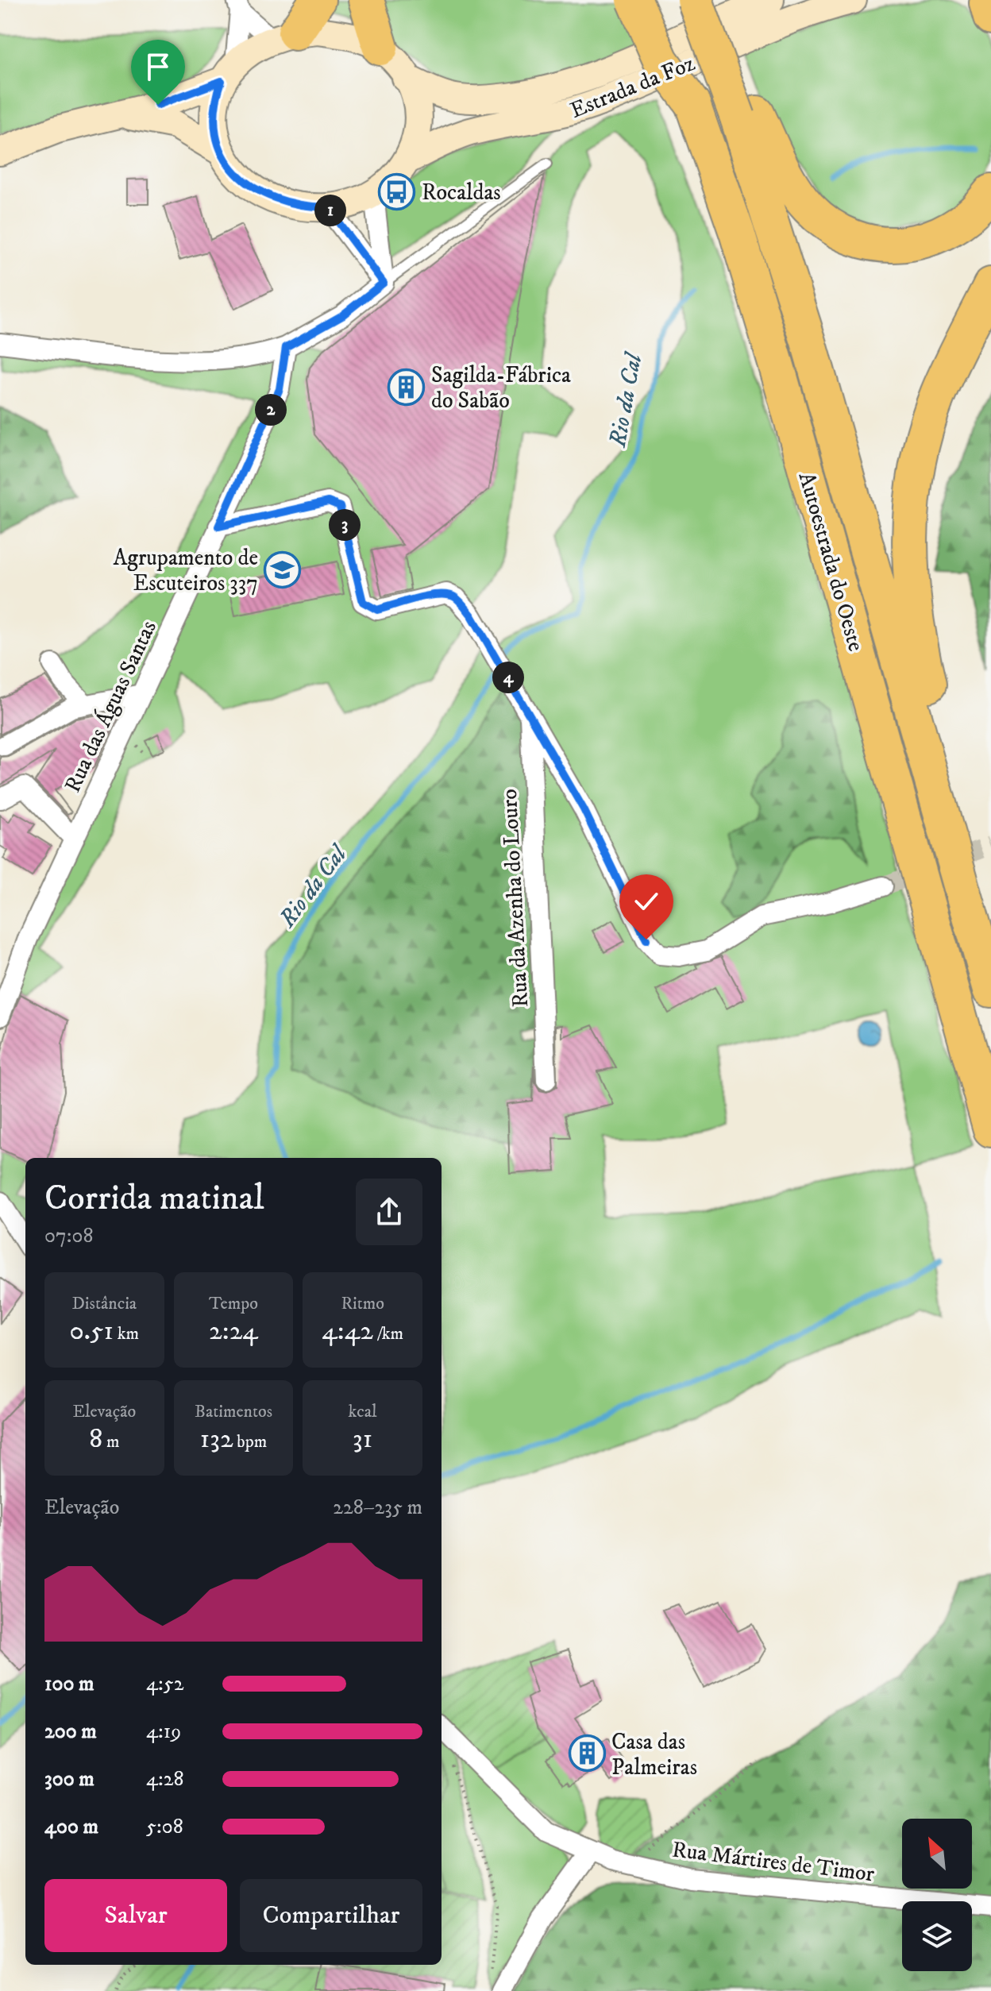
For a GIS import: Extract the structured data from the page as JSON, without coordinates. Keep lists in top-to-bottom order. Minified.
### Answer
{"streets":{"highway":["Autoestrada do Oeste"],"main road":["Estrada da Foz"],"street":["Rua das Águas Santas","Rua da Azenha do Louro","Rua Mártires de Timor"]},"water":["Rio da Cal"],"places":{"bus stop":["Rocaldas"],"building":["Sagilda-Fábrica do Sabão","Casa das Palmeiras"],"school or university":["Agrupamento de Escuteiros 337"]},"north":"top left","page":{"pins":["1","2","3","4"],"heading":["Corrida matinal","07:08"],"stats":[["Distância","0.51 km"],["Tempo","2:24"],["Ritmo","4:42 /km"],["Elevação","8 m"],["Batimentos","132 bpm"],["kcal","31"]],"chart":["Elevação","228–235 m"],"list":[{"name":"100 m","note":"4:52"},{"name":"200 m","note":"4:19"},{"name":"300 m","note":"4:28"},{"name":"400 m","note":"5:08"}],"buttons":["Salvar","Compartilhar"]}}
